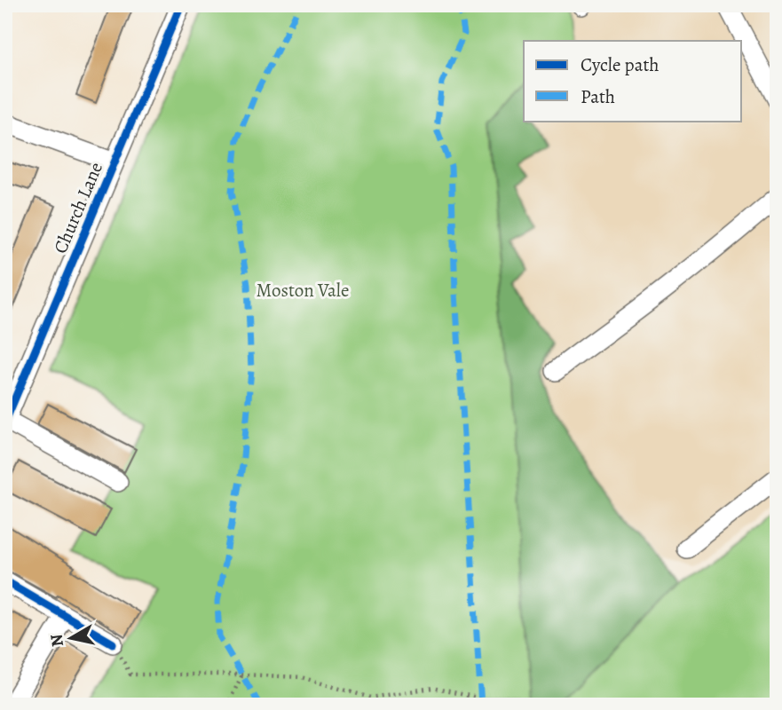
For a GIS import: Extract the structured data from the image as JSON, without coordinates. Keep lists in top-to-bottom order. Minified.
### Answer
{"streets":{"street":["Church Lane"]},"parks":["Moston Vale"],"legend":["Cycle path","Path"],"north":"left"}
